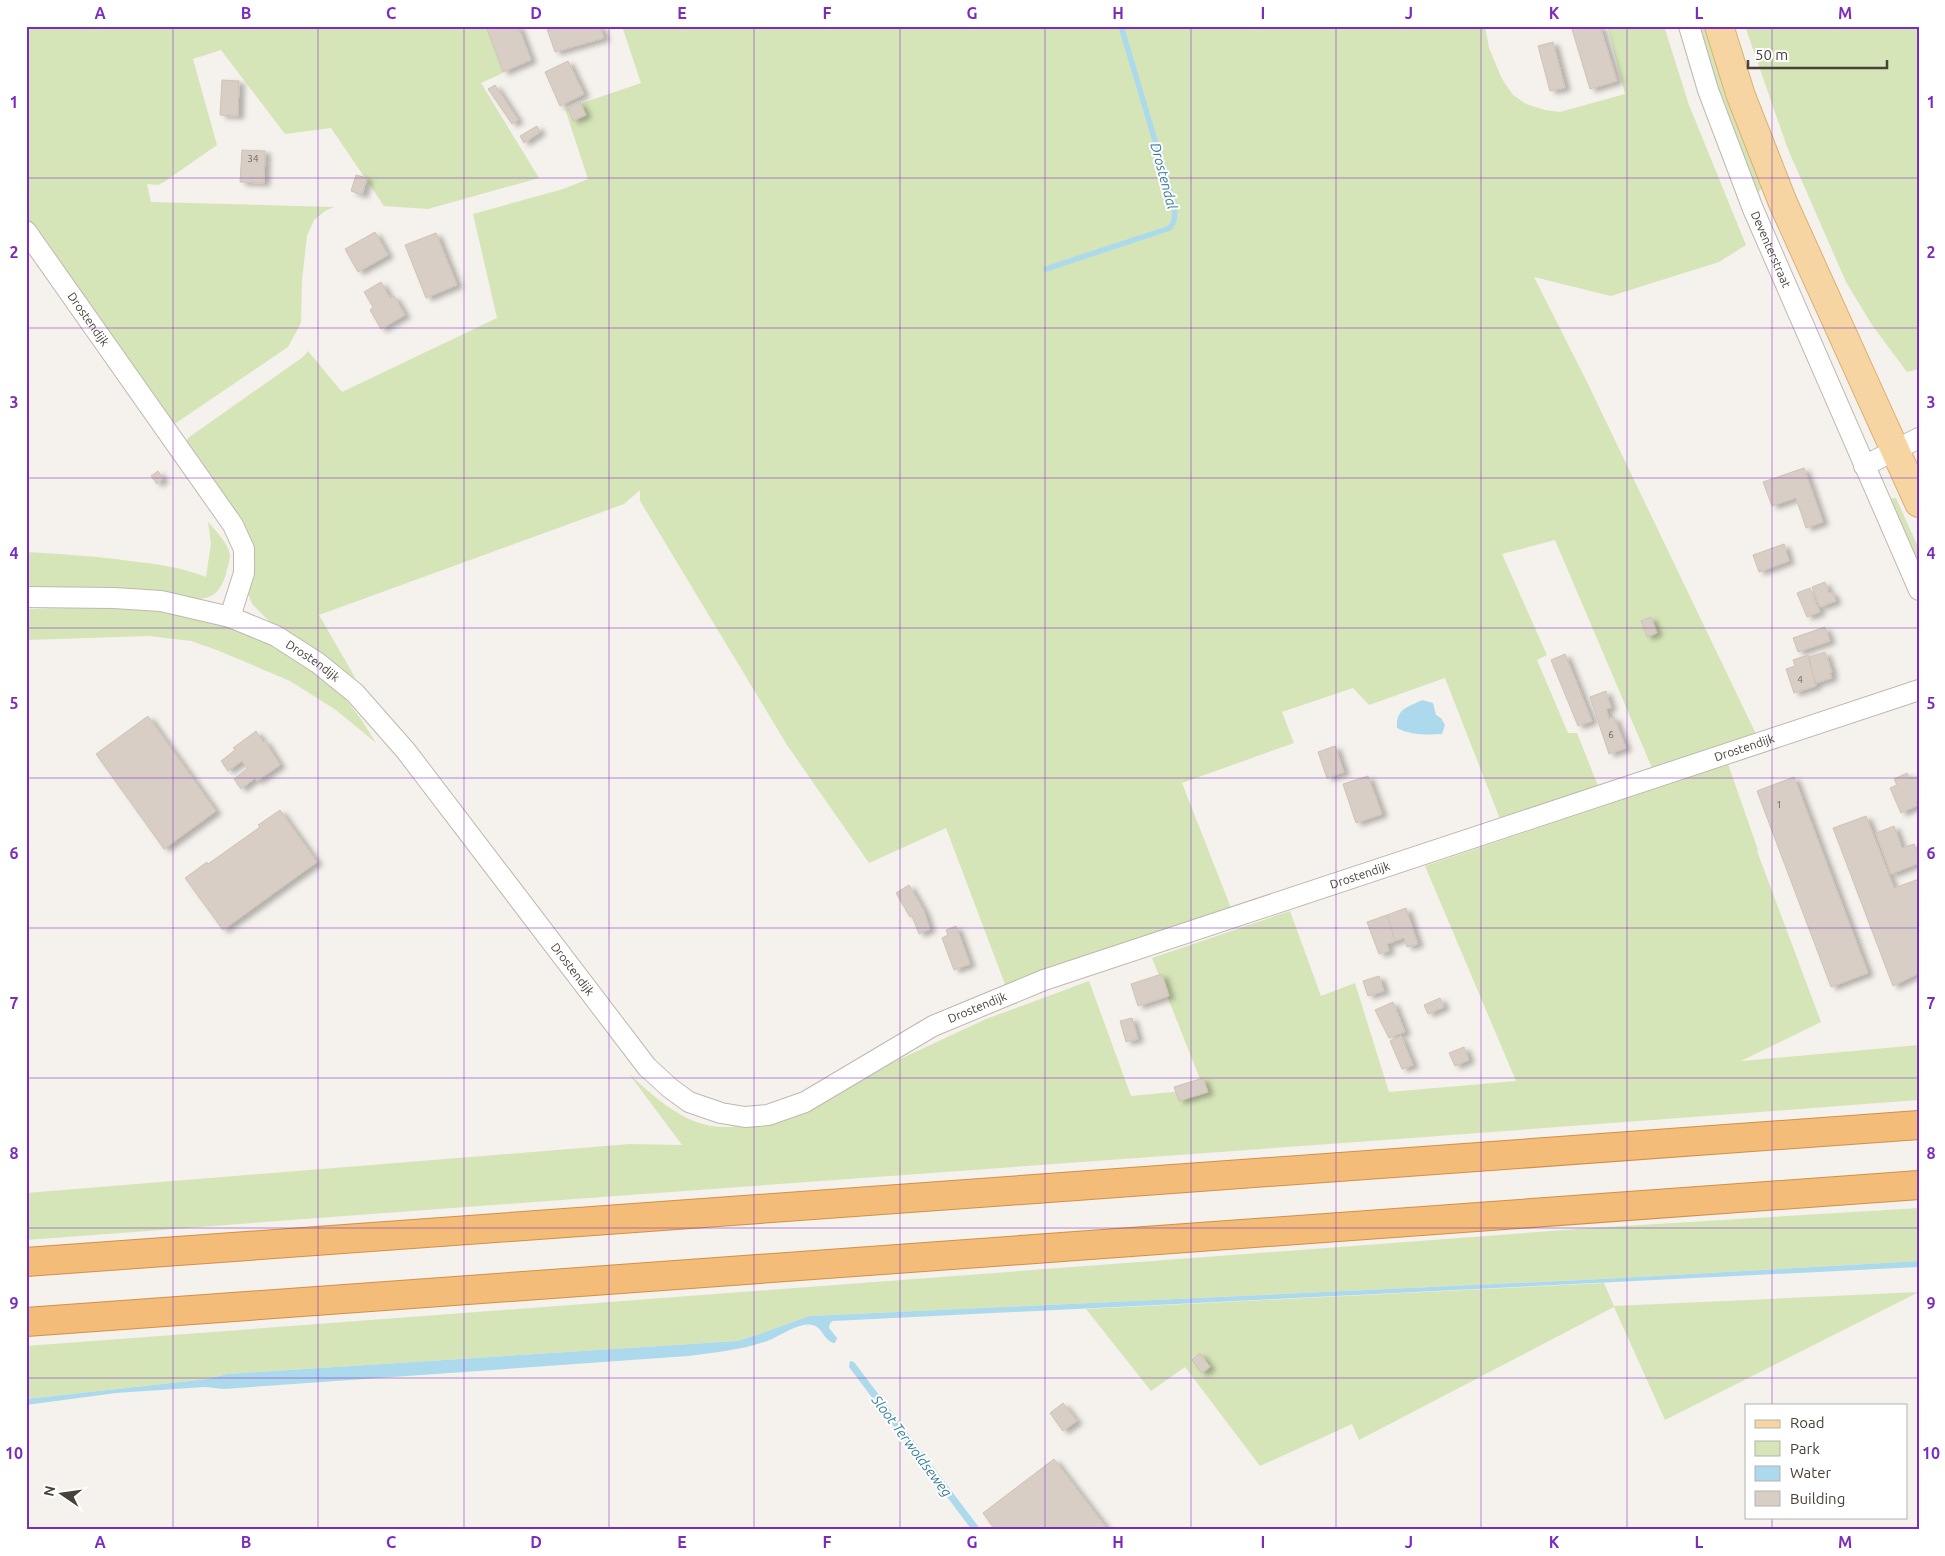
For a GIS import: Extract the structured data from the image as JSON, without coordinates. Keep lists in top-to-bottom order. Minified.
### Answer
{"streets":{"street":["Deventerstraat","Drostendijk"]},"water":["Drostendal","Sloot Terwoldseweg"],"house_numbers":["34","4","6","1"],"legend":["Road","Park","Water","Building"],"scale_bar":"50 m","north":"left","grid":{"columns":["A","B","C","D","E","F","G","H","I","J","K","L","M"],"rows":["1","2","3","4","5","6","7","8","9","10"]}}
